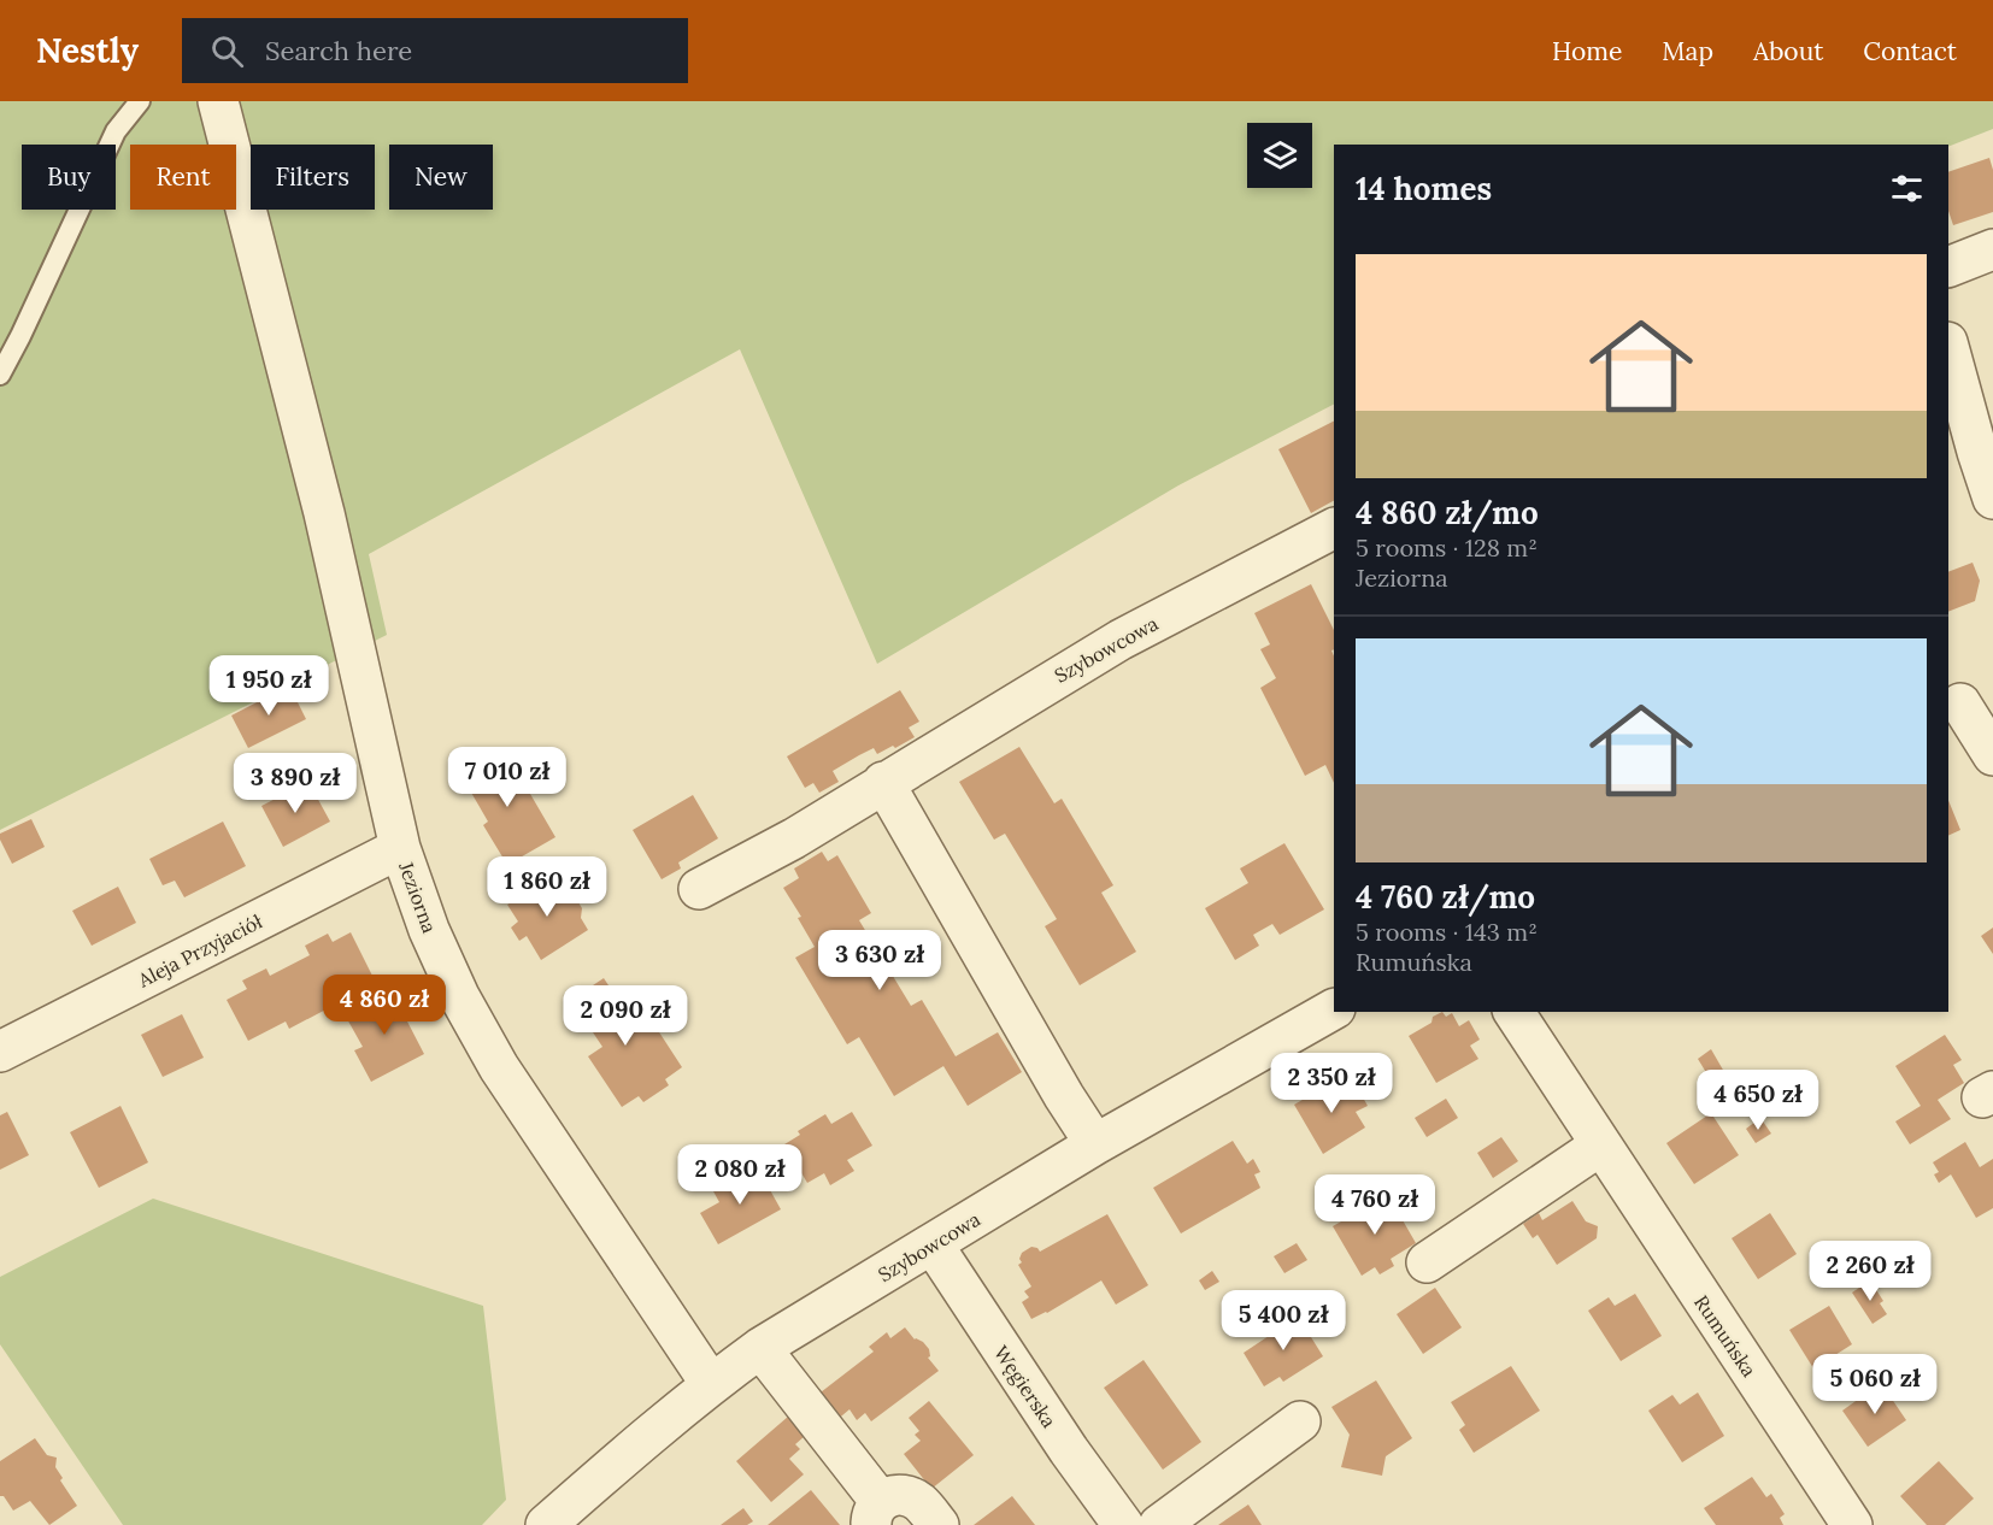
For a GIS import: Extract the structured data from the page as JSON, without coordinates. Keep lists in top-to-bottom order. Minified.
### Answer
{"streets":{"street":["Szybowcowa","Jeziorna","Aleja Przyjaciół","Rumuńska","Węgierska"]},"crossings":[["Szybowcowa","Jeziorna"],["Szybowcowa","Węgierska"],["Jeziorna","Aleja Przyjaciół"]],"page":{"header":"Nestly","search":"Search here","nav":["Home","Map","About","Contact"],"chip":["Buy","Rent","Filters","New"],"heading":"14 homes","list":[{"name":"4 860 zł/mo","note":"5 rooms · 128 m² · Jeziorna"},{"name":"4 760 zł/mo","note":"5 rooms · 143 m² · Rumuńska"}],"price":["1 950 zł","7 010 zł","3 890 zł","1 860 zł","3 630 zł","4 860 zł","2 090 zł","2 350 zł","4 650 zł","2 080 zł","4 760 zł","2 260 zł","5 400 zł","5 060 zł"]}}
